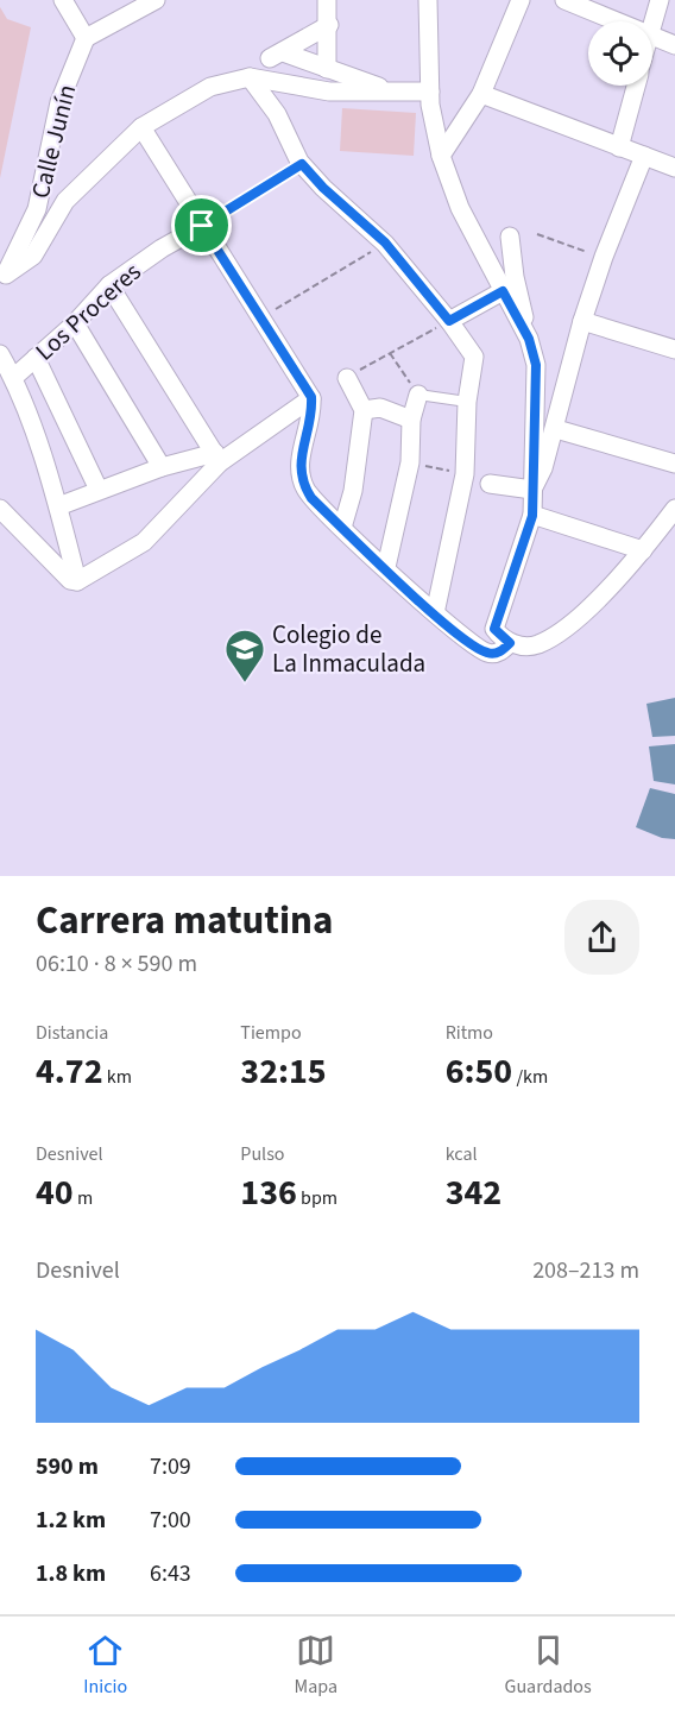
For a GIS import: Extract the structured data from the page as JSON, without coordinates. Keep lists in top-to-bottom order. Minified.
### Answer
{"streets":{"street":["Calle Junín","Los Proceres"]},"places":{"school or university":["Colegio de La Inmaculada"]},"page":{"heading":["Carrera matutina","06:10 · 8 × 590 m"],"stats":[["Distancia","4.72 km"],["Tiempo","32:15"],["Ritmo","6:50 /km"],["Desnivel","40 m"],["Pulso","136 bpm"],["kcal","342"]],"chart":["Desnivel","208–213 m"],"list":[{"name":"590 m","note":"7:09"},{"name":"1.2 km","note":"7:00"},{"name":"1.8 km","note":"6:43"}],"tabs":["Inicio","Mapa","Guardados"]}}
